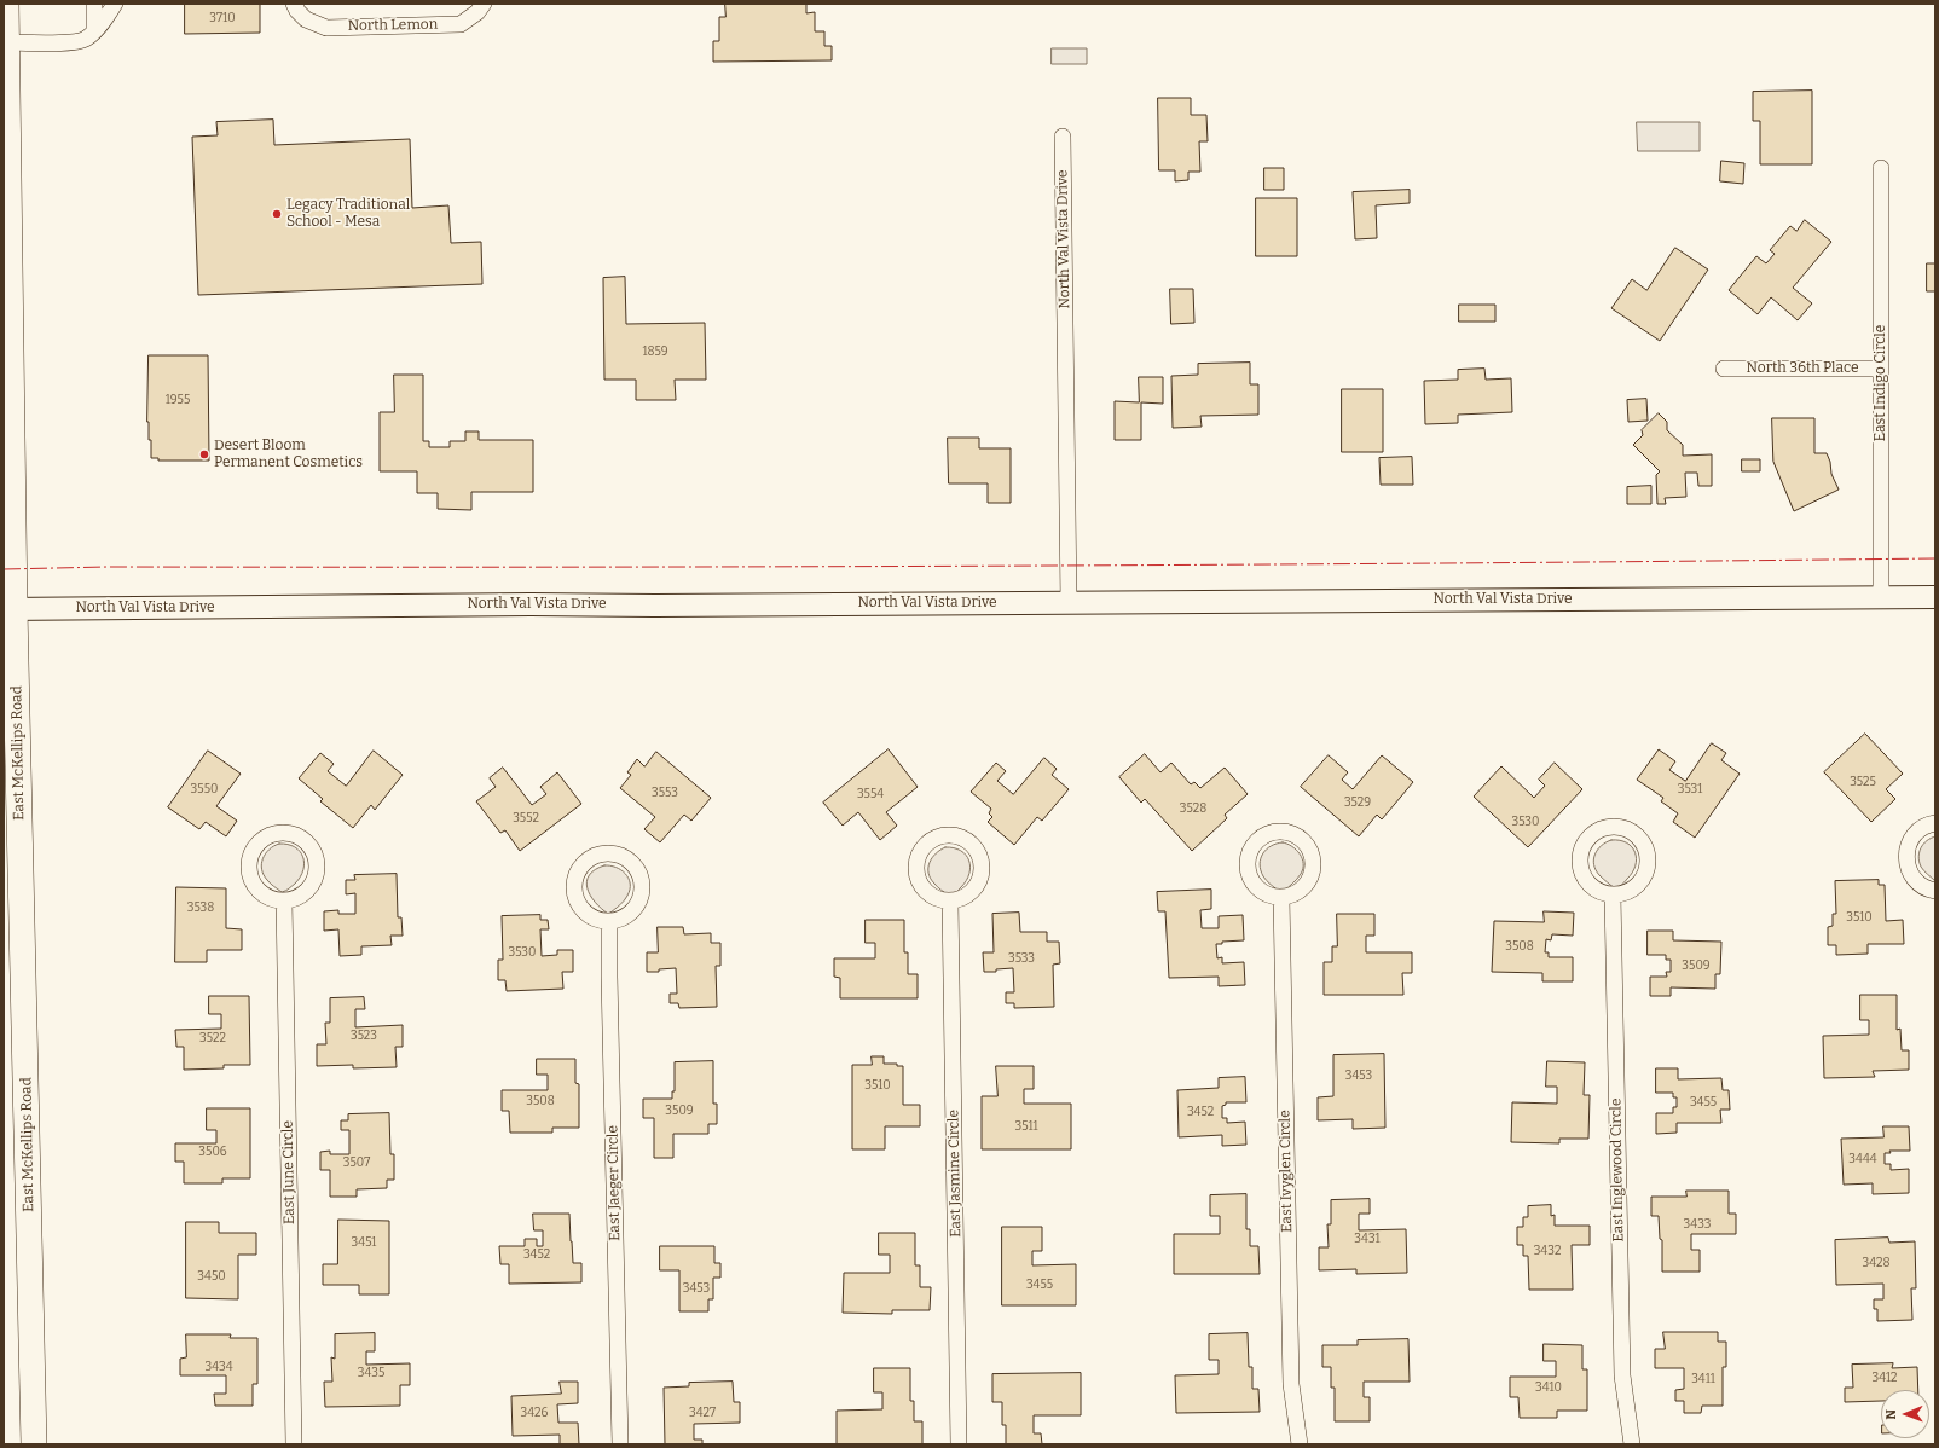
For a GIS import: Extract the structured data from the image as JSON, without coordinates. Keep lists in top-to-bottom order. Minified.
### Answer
{"streets":{"main road":["North Val Vista Drive","East McKellips Road"],"street":["North Lemon","North 36th Place","East Indigo Circle","East Inglewood Circle","East Ivyglen Circle","East June Circle","East Jasmine Circle","East Jaeger Circle"]},"crossings":[["North Val Vista Drive","East Indigo Circle"],["North Val Vista Drive","East McKellips Road"],["North 36th Place","East Indigo Circle"]],"places":["Legacy Traditional School - Mesa","Desert Bloom Permanent Cosmetics"],"house_numbers":["3710","1859","1955","3525","3550","3531","3553","3554","3529","3528","3552","3530","3538","3510","3508","3530","3533","3509","3523","3522","3453","3510","3508","3455","3509","3452","3511","3506","3444","3507","3433","3431","3451","3432","3452","3428","3450","3455","3453","3434","3435","3412","3411","3410","3426","3427"],"north":"left"}
